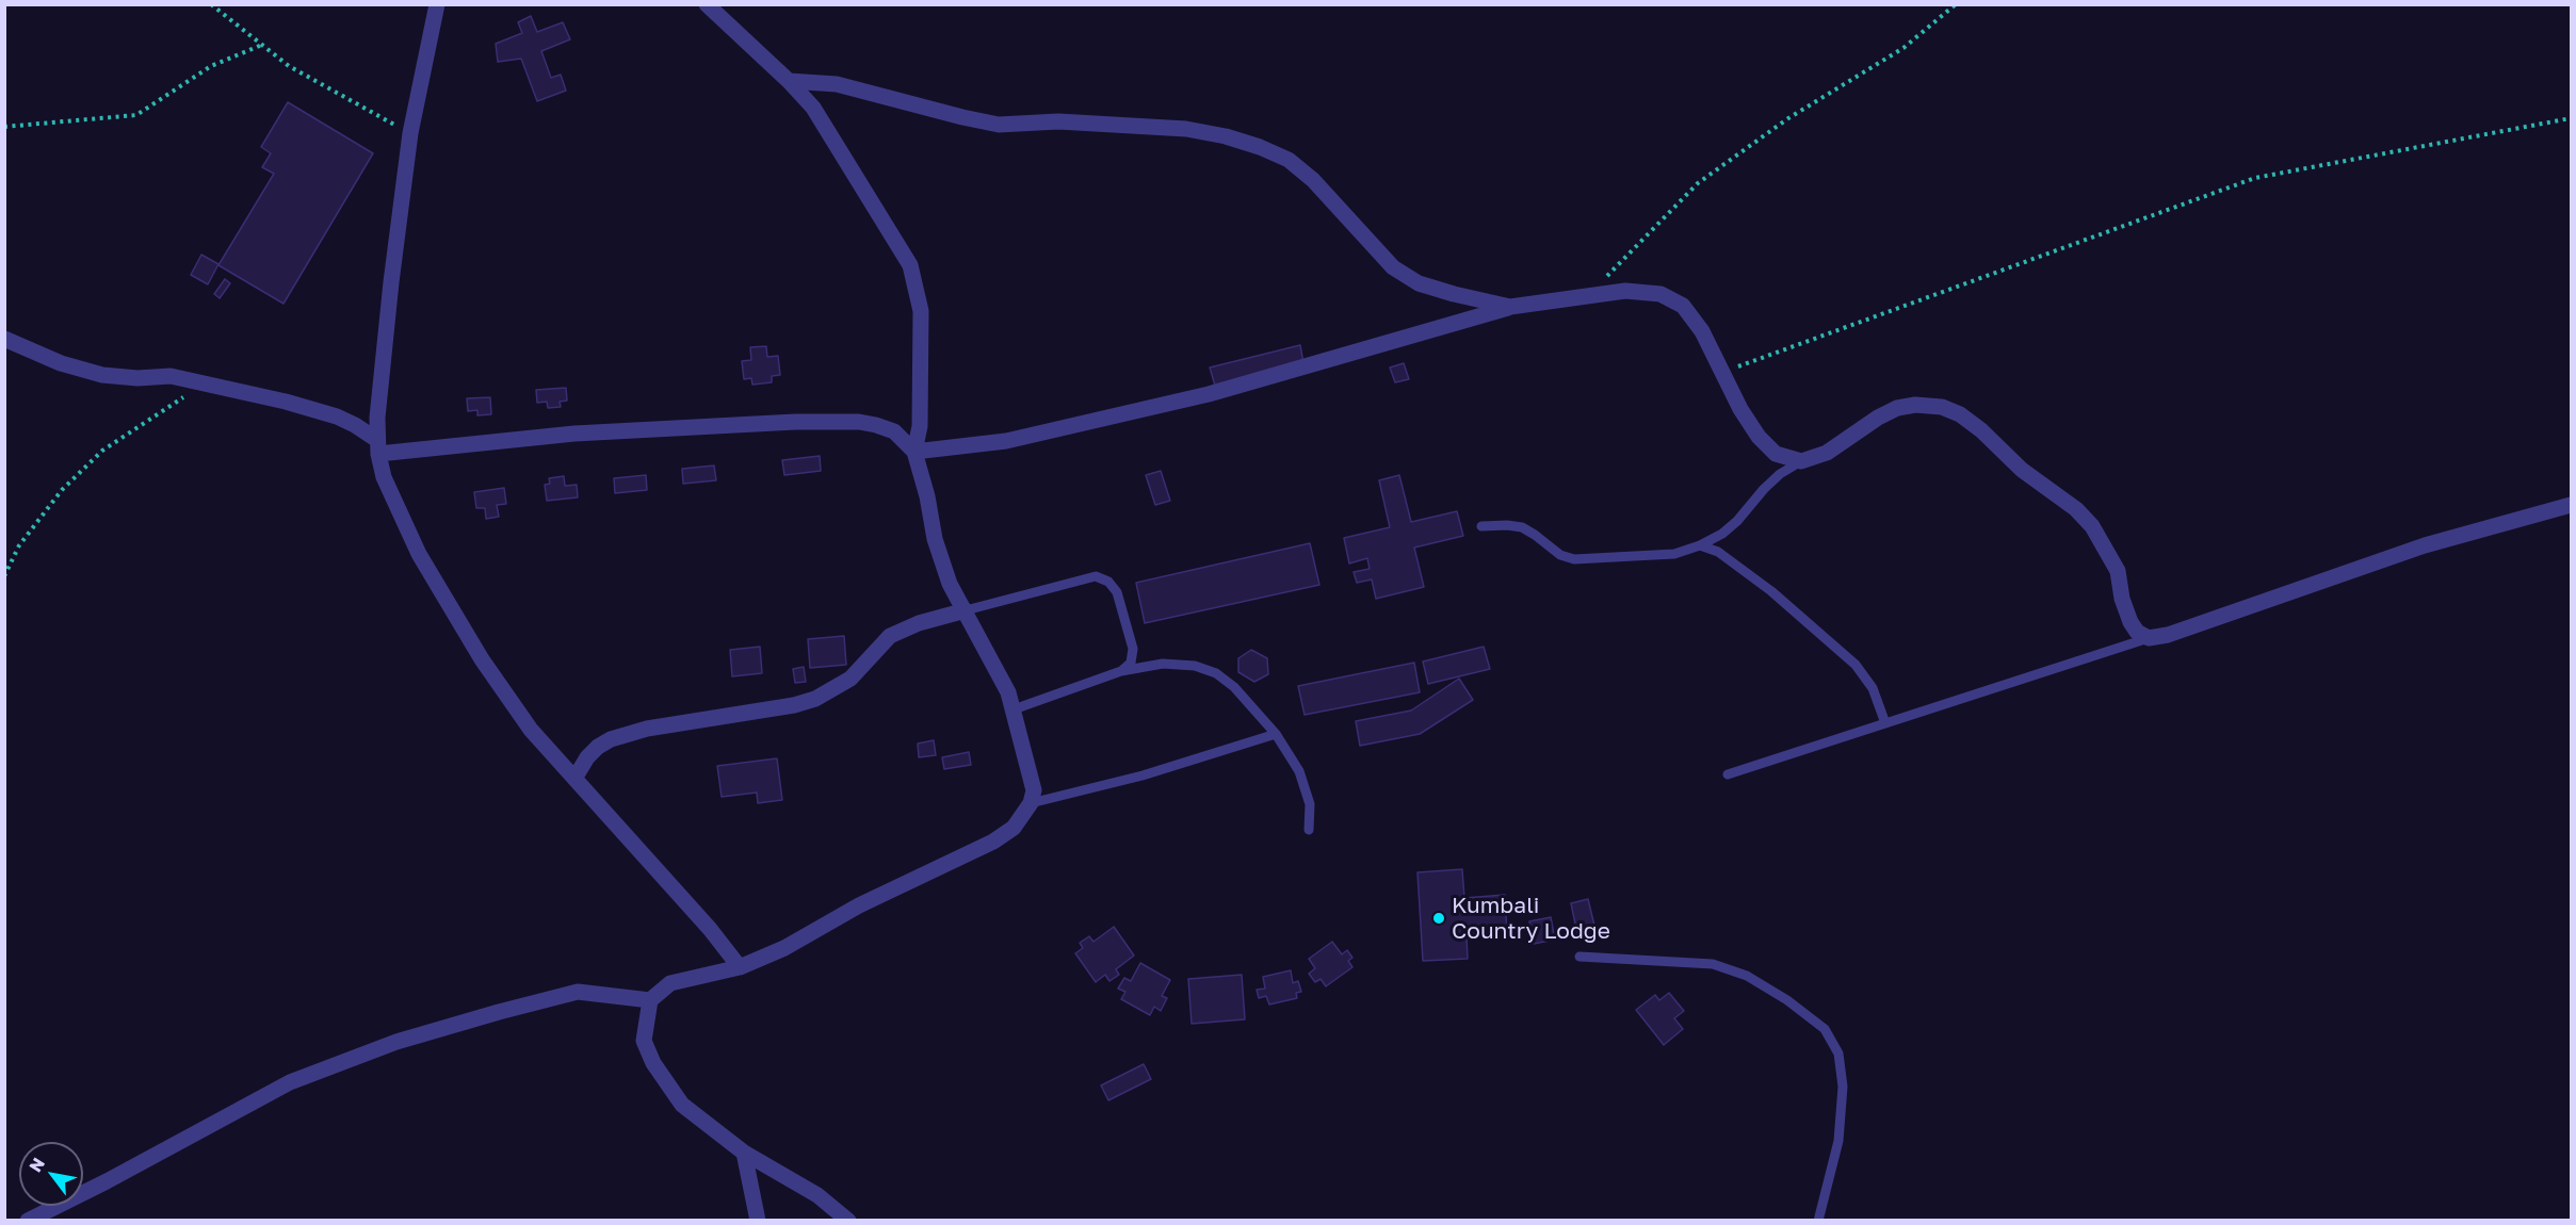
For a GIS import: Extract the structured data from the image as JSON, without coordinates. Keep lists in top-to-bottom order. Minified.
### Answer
{"places":["Kumbali Country Lodge"],"north":"top left"}
